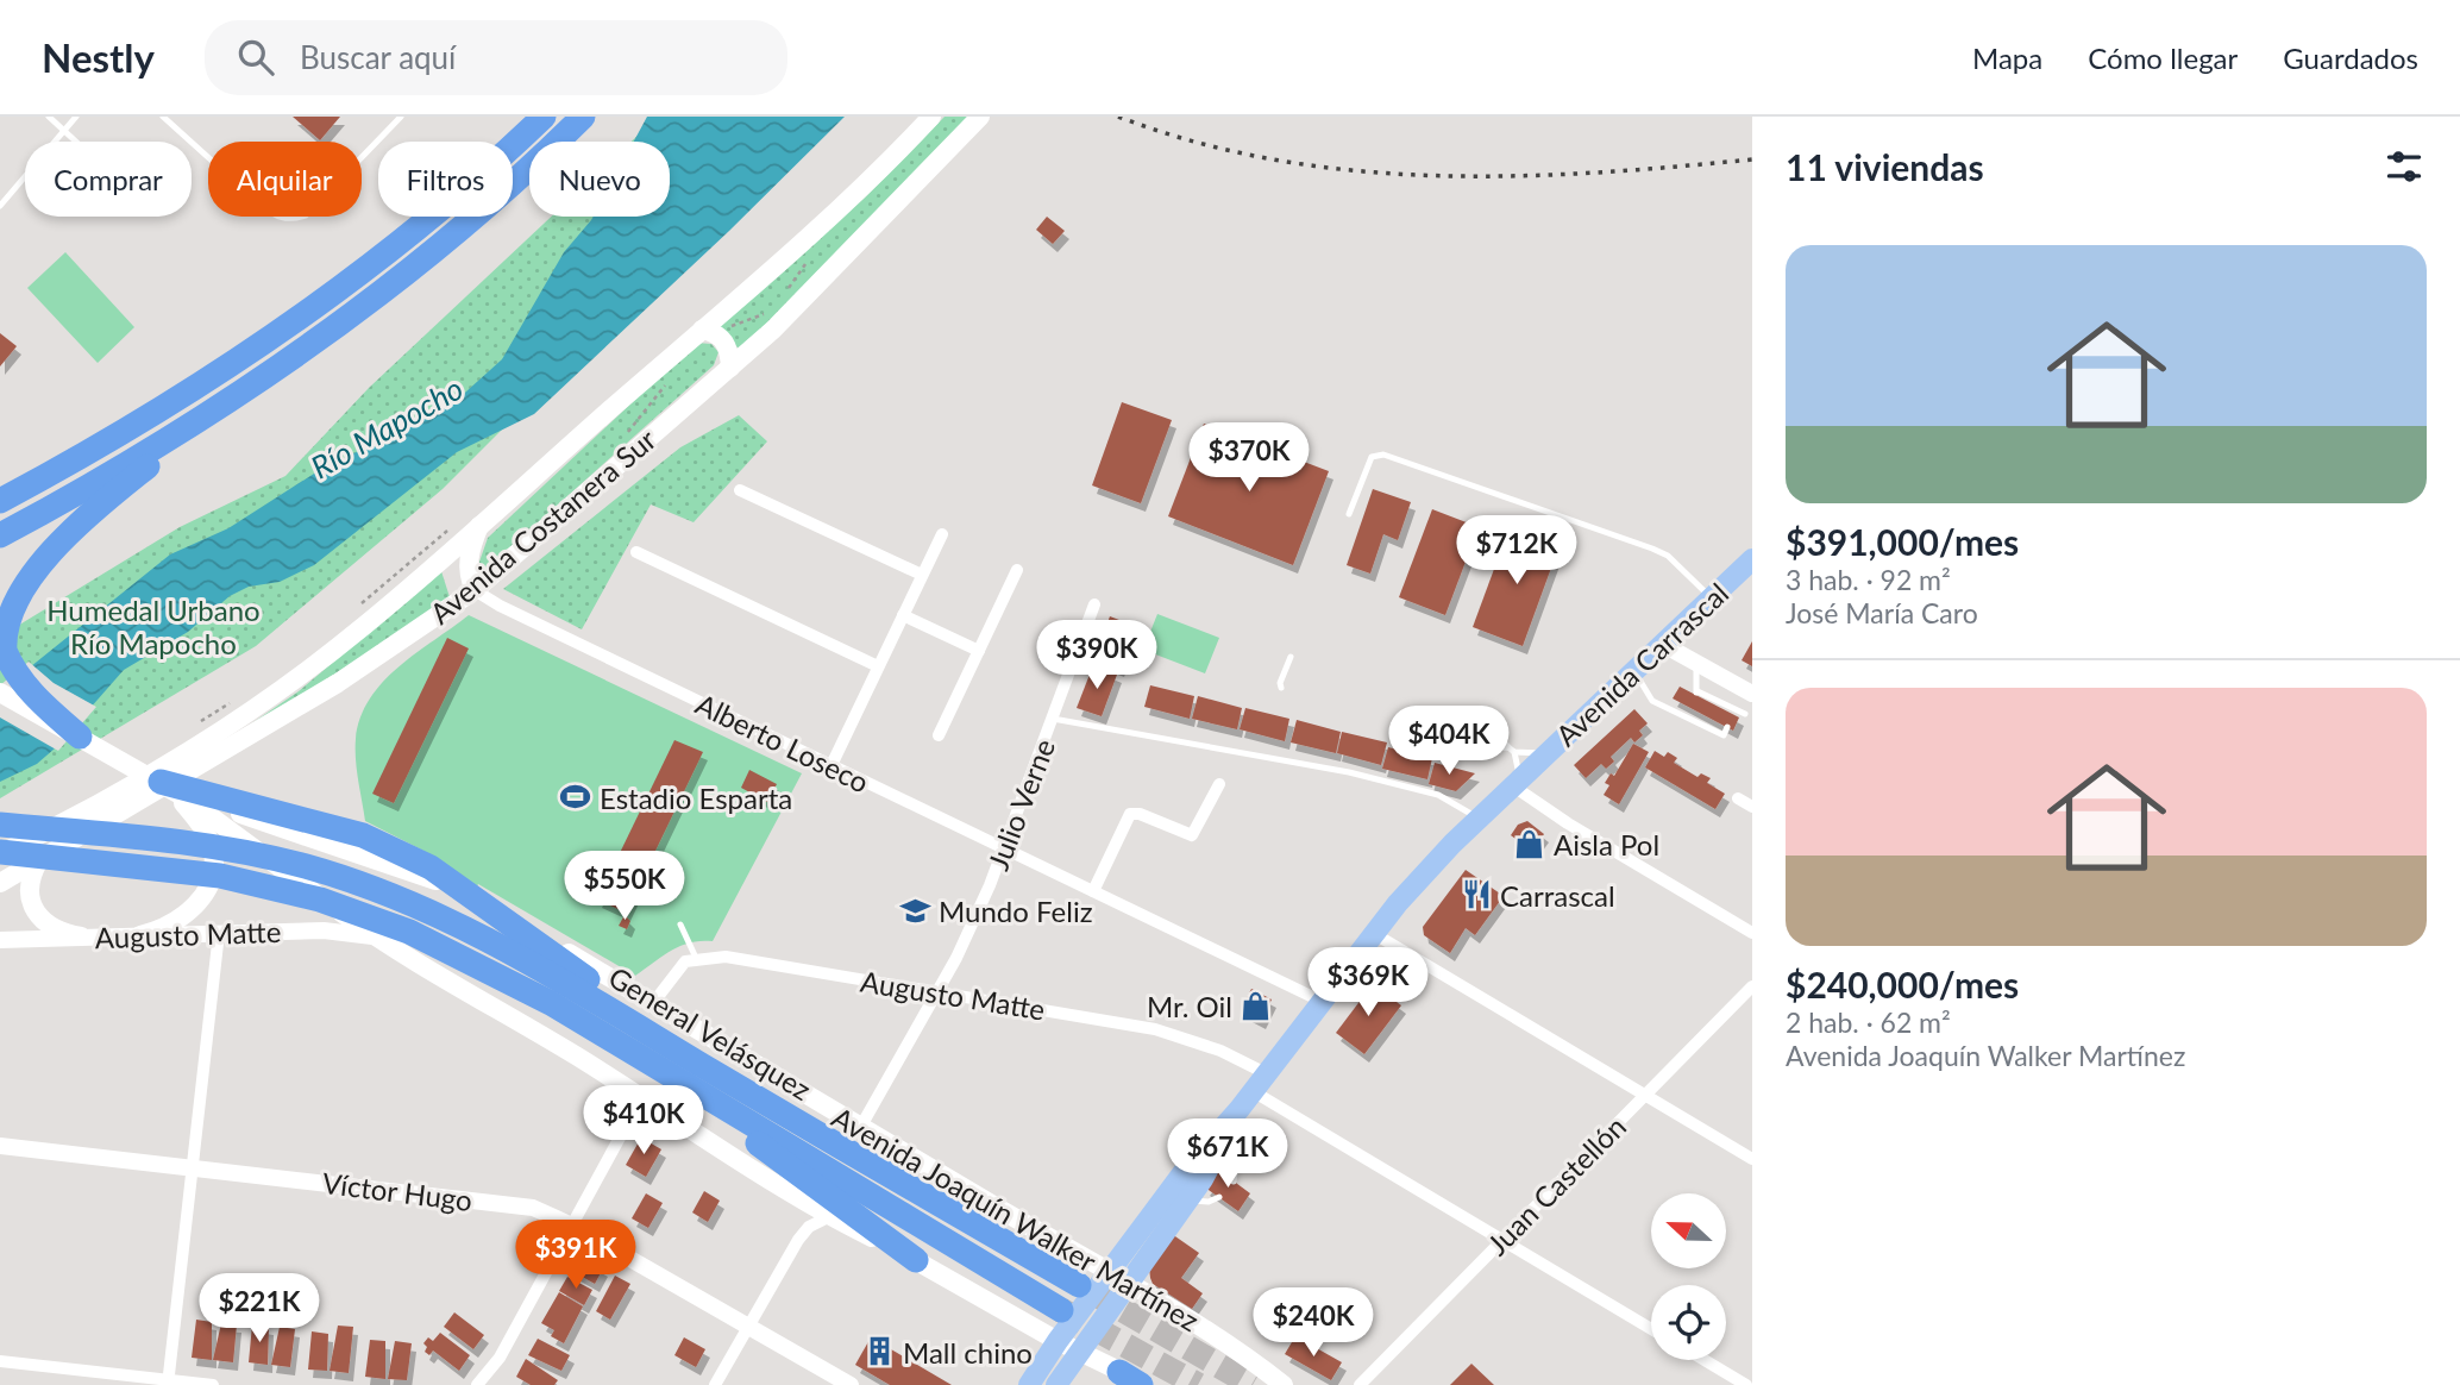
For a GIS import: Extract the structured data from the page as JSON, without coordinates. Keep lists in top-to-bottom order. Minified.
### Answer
{"streets":{"highway":["General Velásquez"],"main road":["Avenida Costanera Sur","Avenida Carrascal","Avenida Joaquín Walker Martínez"],"street":["Alberto Loseco","Julio Verne","Augusto Matte","Juan Castellón","Víctor Hugo"]},"crossings":[["Avenida Costanera Sur","Alberto Loseco"],["Avenida Costanera Sur","General Velásquez"],["Avenida Carrascal","Alberto Loseco"],["Avenida Carrascal","Augusto Matte"],["Avenida Carrascal","Avenida Joaquín Walker Martínez"],["Alberto Loseco","Julio Verne"],["Julio Verne","Augusto Matte"],["Julio Verne","Avenida Joaquín Walker Martínez"],["Augusto Matte","Juan Castellón"]],"water":["Río Mapocho"],"parks":["Humedal Urbano Río Mapocho"],"places":{"sports":["Estadio Esparta"],"shop":["Aisla Pol","Mr. Oil"],"restaurant":["Carrascal"],"school or university":["Mundo Feliz"],"building":["Mall chino"]},"north":"left","page":{"header":"Nestly","search":"Buscar aquí","nav":["Mapa","Cómo llegar","Guardados"],"heading":"11 viviendas","chip":["Comprar","Alquilar","Filtros","Nuevo"],"list":[{"name":"$391,000/mes","note":"3 hab. · 92 m² · José María Caro"},{"name":"$240,000/mes","note":"2 hab. · 62 m² · Avenida Joaquín Walker Martínez"}],"price":["$370K","$712K","$390K","$404K","$550K","$369K","$410K","$671K","$391K","$221K","$240K"]}}
